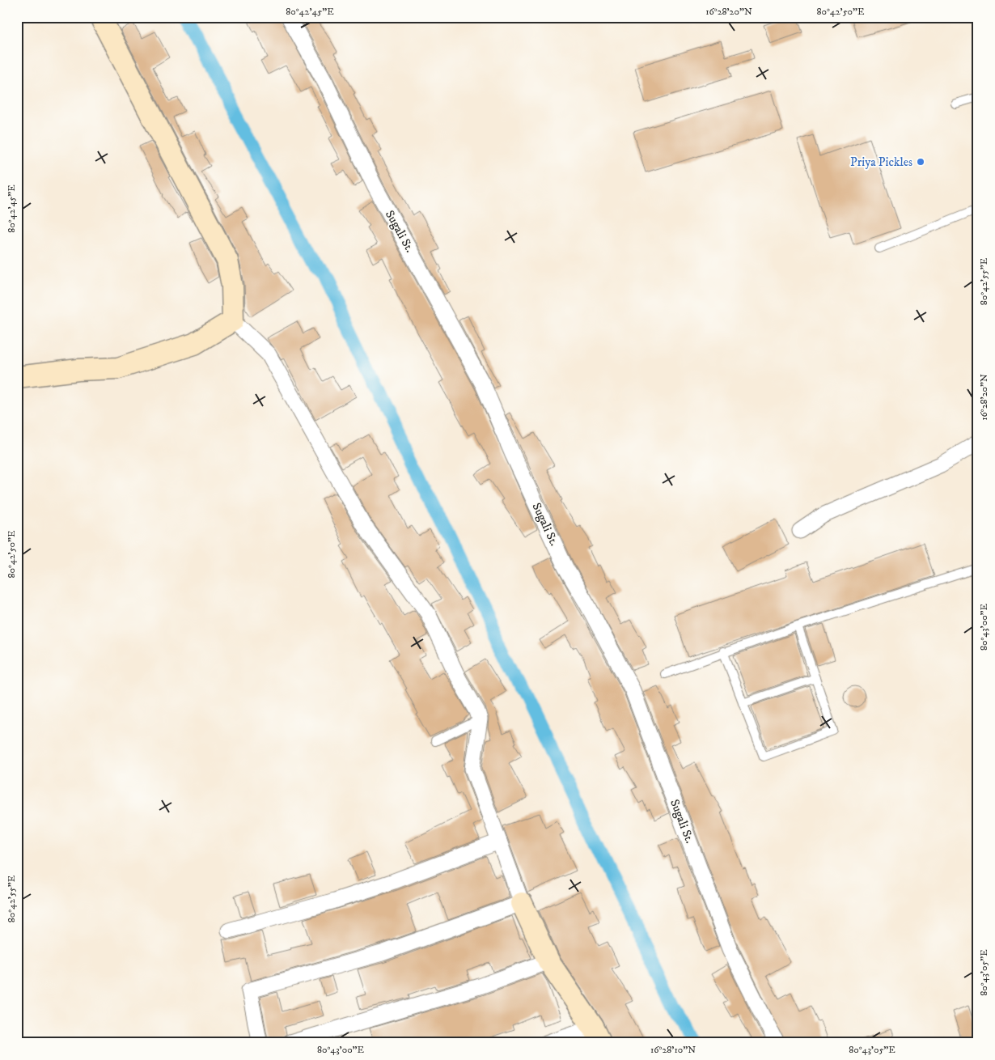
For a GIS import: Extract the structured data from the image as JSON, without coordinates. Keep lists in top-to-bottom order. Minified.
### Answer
{"streets":{"street":["Sugali St."]},"places":["Priya Pickles"],"coordinates":["80°42'45\"E","16°28'20\"N","80°42'50\"E","80°42'55\"E","80°43'00\"E","80°43'05\"E","16°28'10\"N"]}
